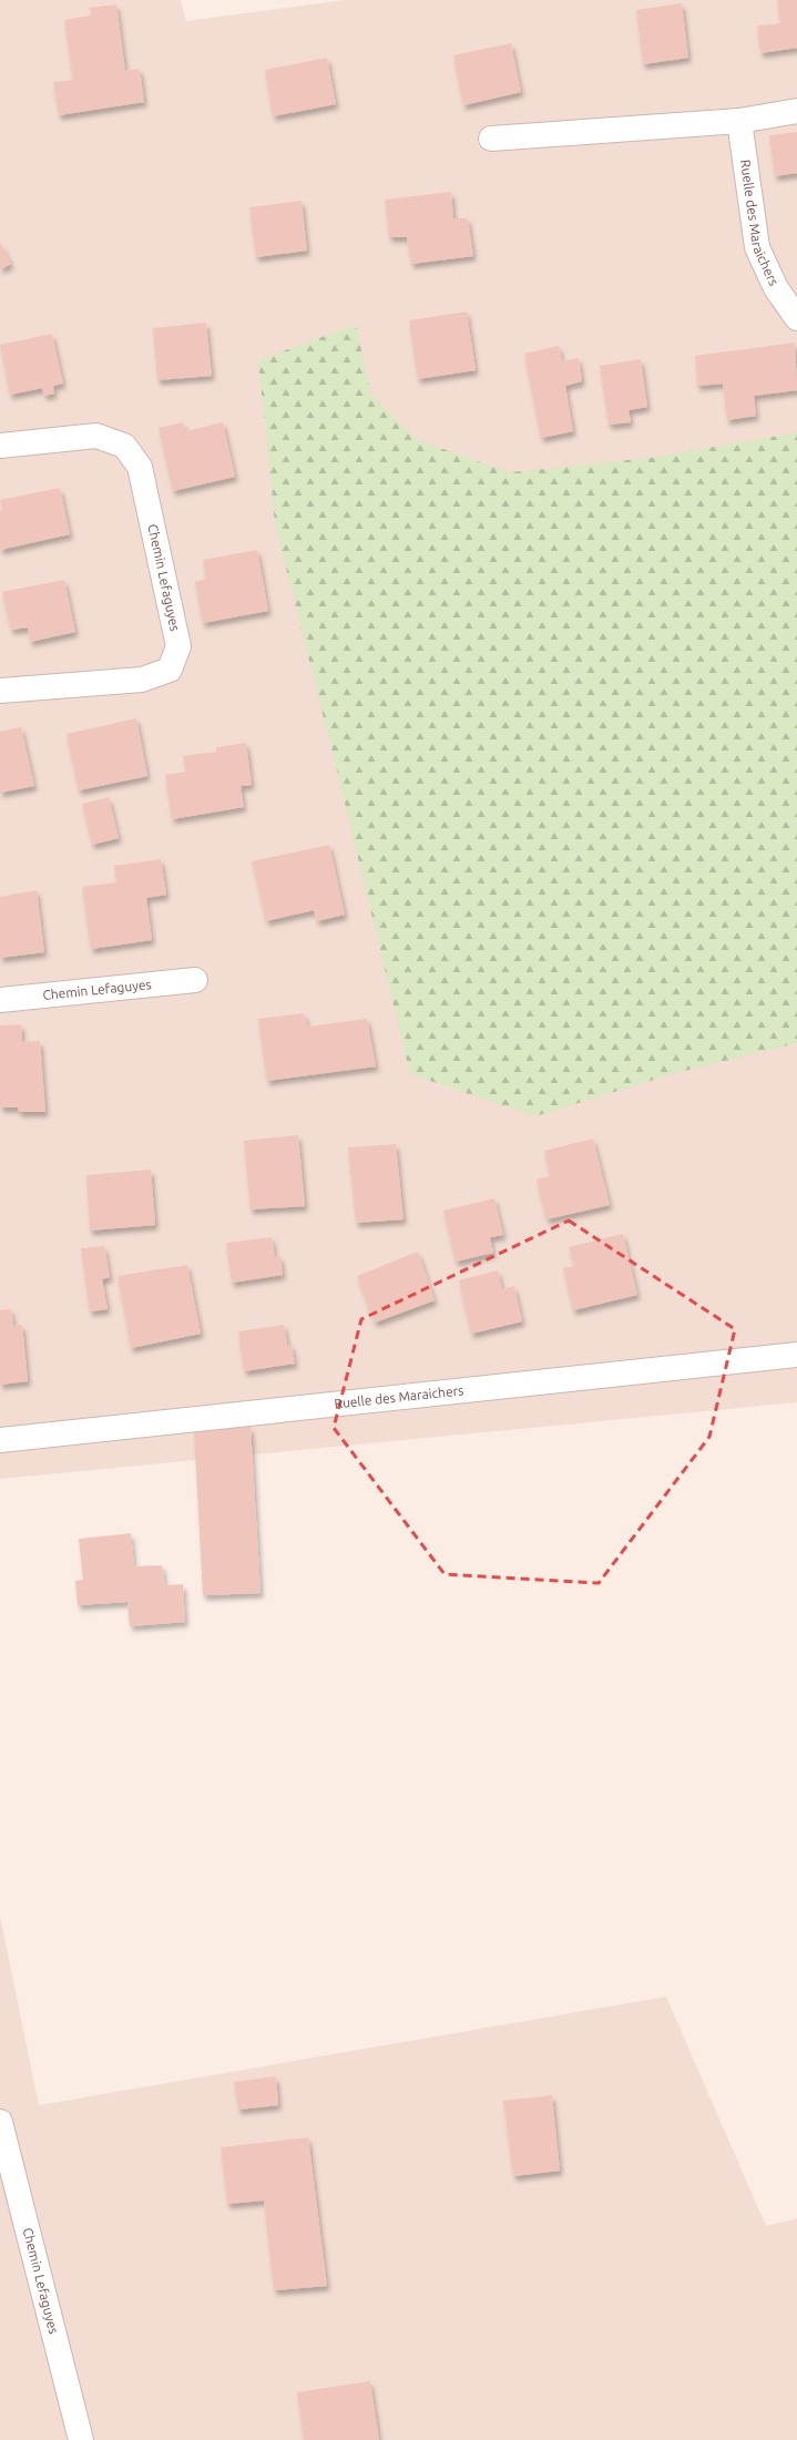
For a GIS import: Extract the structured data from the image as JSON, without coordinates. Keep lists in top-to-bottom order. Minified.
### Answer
{"streets":{"street":["Ruelle des Maraichers","Chemin Lefaguyes"]}}
